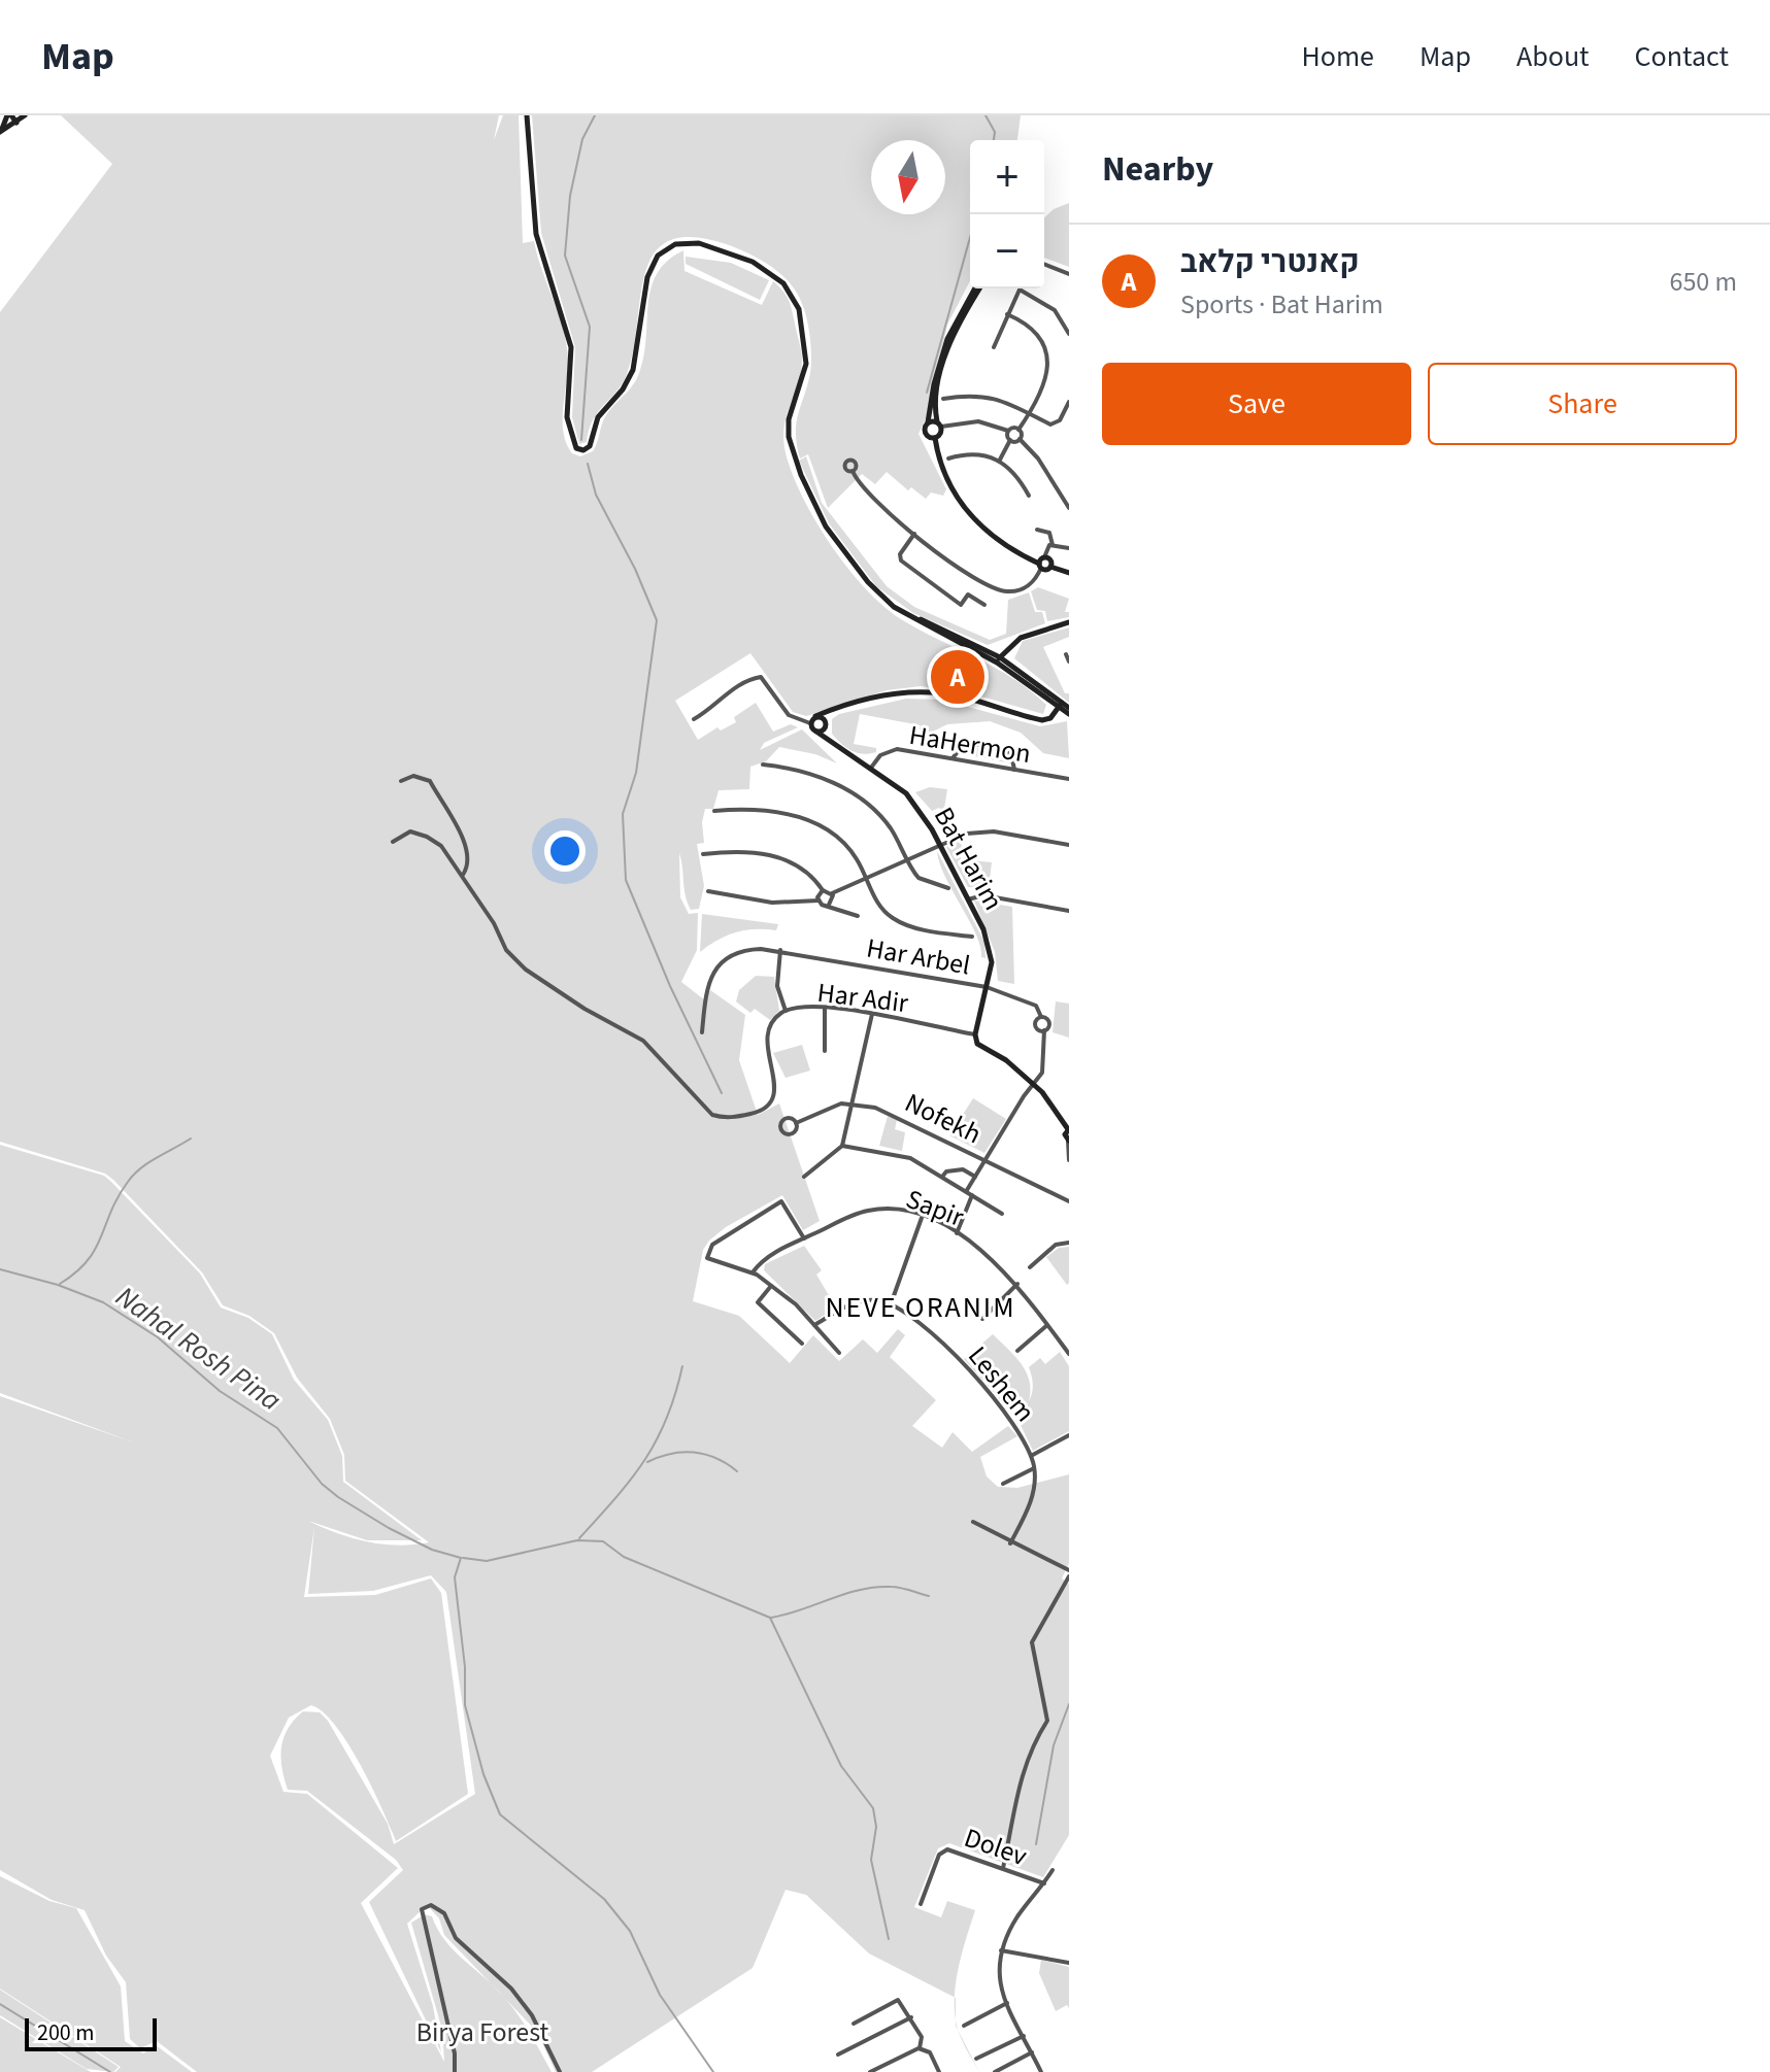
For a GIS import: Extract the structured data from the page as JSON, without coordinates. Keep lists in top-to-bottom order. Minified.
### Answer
{"streets":{"main road":["Bat Harim"],"street":["HaHermon","Har Arbel","Har Adir","Nofekh","Sapir","Leshem","Dolev"]},"crossings":[["HaHermon","Bat Harim"],["Bat Harim","Har Arbel"],["Bat Harim","Har Adir"]],"districts":["NEVE ORANIM"],"water":["Nahal Rosh Pina"],"parks":["Birya Forest"],"scale_bar":"200 m","north":"bottom","page":{"header":"Map","nav":["Home","Map","About","Contact"],"heading":"Nearby","map_buttons":["+","−"],"list":[{"mark":"A","name":"קאנטרי קלאב","note":"Sports · Bat Harim","value":"650 m"}],"buttons":["Save","Share"],"pins":"A","scale":"200 m"}}
